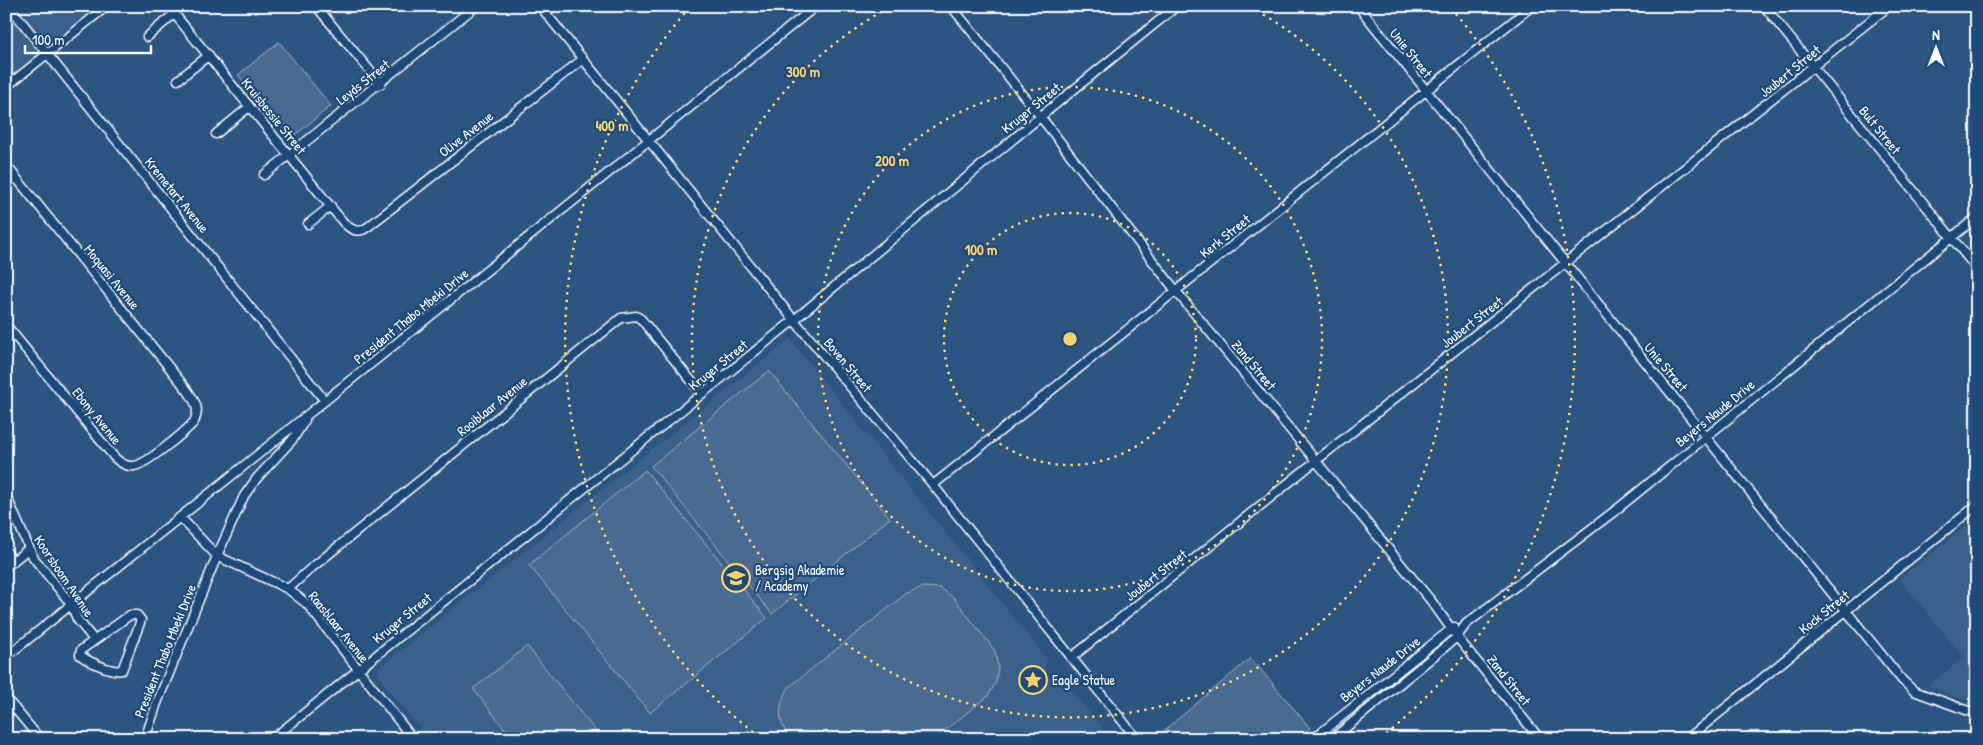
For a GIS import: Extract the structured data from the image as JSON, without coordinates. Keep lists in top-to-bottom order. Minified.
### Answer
{"streets":{"street":["Unie Street","Joubert Street","Leyds Street","Kruger Street","Kruisbessie Street","Bult Street","Olive Avenue","Kremetart Avenue","Kerk Street","Moquasi Avenue","President Thabo Mbeki Drive","Boven Street","Zand Street","Rooiblaar Avenue","Beyers Naude Drive","Ebony Avenue","Koorsboom Avenue","Kock Street","Raasblaar Avenue"]},"crossings":[["Unie Street","Joubert Street"],["Unie Street","Kerk Street"],["Unie Street","Beyers Naude Drive"],["Unie Street","Kock Street"],["Joubert Street","Bult Street"],["Joubert Street","Boven Street"],["Joubert Street","Zand Street"],["Leyds Street","Kruisbessie Street"],["Kruger Street","Boven Street"],["Kruger Street","Zand Street"],["Kruger Street","Rooiblaar Avenue"],["Kruger Street","Raasblaar Avenue"],["Kruisbessie Street","Olive Avenue"],["Bult Street","Beyers Naude Drive"],["Olive Avenue","Boven Street"],["Kremetart Avenue","President Thabo Mbeki Drive"],["Kerk Street","Boven Street"],["Kerk Street","Zand Street"],["Moquasi Avenue","Ebony Avenue"],["President Thabo Mbeki Drive","Boven Street"],["President Thabo Mbeki Drive","Raasblaar Avenue"],["Zand Street","Beyers Naude Drive"],["Rooiblaar Avenue","Raasblaar Avenue"]],"places":{"school or university":["Bergsig Akademie / Academy"],"place":["Eagle Statue"]},"scale_bar":"100 m","north":"top","rings":["300 m","400 m","200 m","100 m"]}
